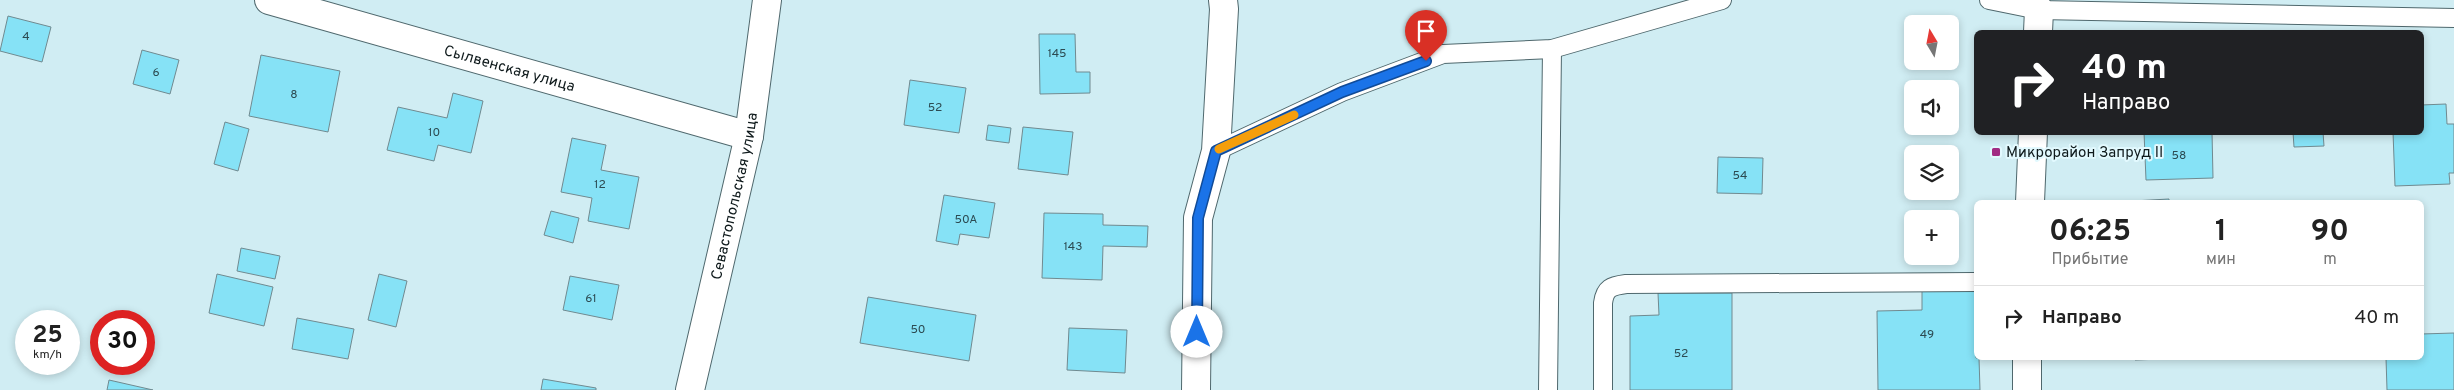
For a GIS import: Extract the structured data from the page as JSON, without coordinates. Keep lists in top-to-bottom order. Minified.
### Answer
{"streets":{"street":["Сылвенская улица","Севастопольская улица"]},"crossings":[["Сылвенская улица","Севастопольская улица"]],"places":{"transit":["Микрорайон Запруд II"]},"house_numbers":["4","145","6","8","52","10","58","54","12","50А","143","61","50","49","52"],"north":"top","page":{"map_buttons":"+","turn":["40 m","Направо"],"eta":["06:25","Прибытие","1","мин","90","m"],"list":[{"name":"Направо","value":"40 m"}],"speed":"25 km/h","limit":"30"}}
